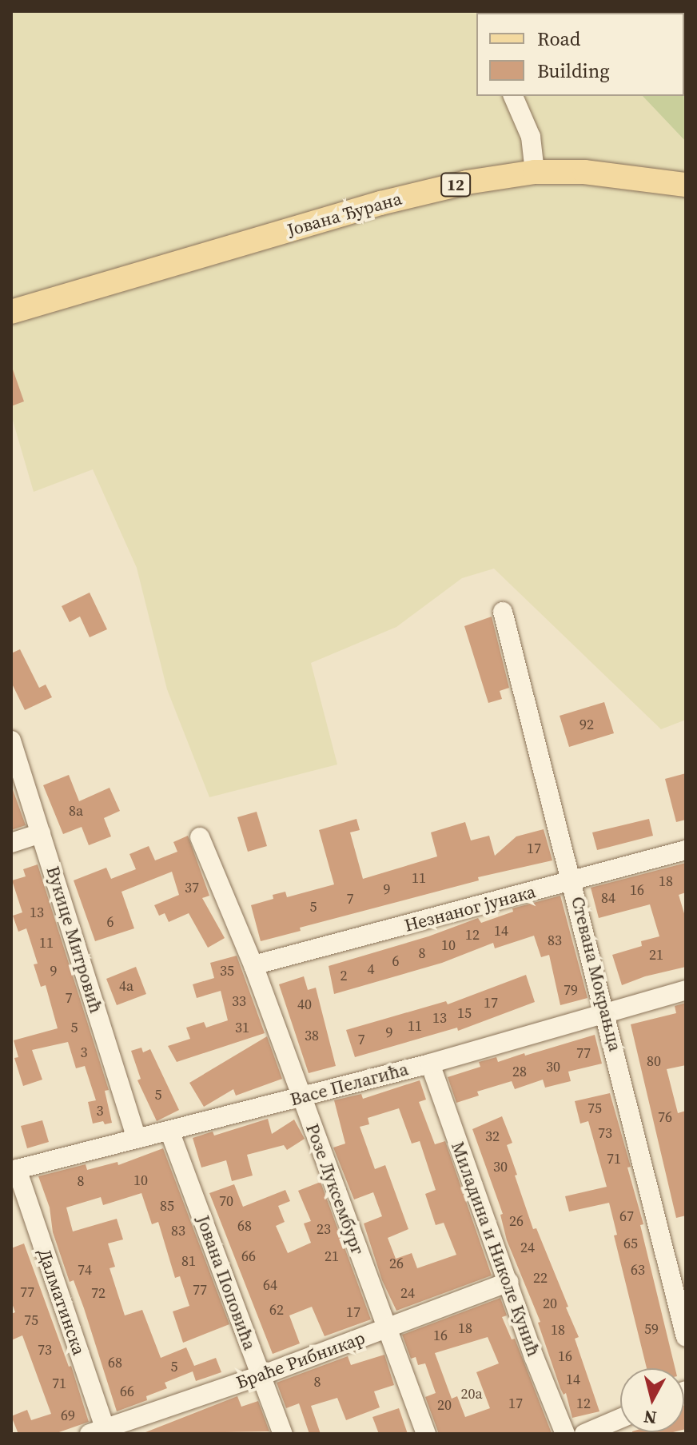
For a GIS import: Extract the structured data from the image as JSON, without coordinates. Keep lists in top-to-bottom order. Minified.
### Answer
{"streets":{"main road":["12","Јована Ђурана"],"street":["Незнаног јунака","Вукице Митровић","Стевана Мокрањца","Васе Пелагића","Розе Луксембург","Миладина и Николе Кунић","Јована Поповића","Далматинска","Браће Рибникар"]},"crossings":[["Незнаног јунака","Стевана Мокрањца"],["Незнаног јунака","Розе Луксембург"],["Вукице Митровић","Васе Пелагића"],["Стевана Мокрањца","Васе Пелагића"],["Васе Пелагића","Розе Луксембург"],["Васе Пелагића","Миладина и Николе Кунић"],["Васе Пелагића","Јована Поповића"],["Васе Пелагића","Далматинска"],["Розе Луксембург","Браће Рибникар"],["Миладина и Николе Кунић","Браће Рибникар"],["Јована Поповића","Браће Рибникар"],["Далматинска","Браће Рибникар"]],"house_numbers":["92","8a","17","11","18","37","9","16","84","7","5","13","6","14","12","83","11","10","8","21","6","4","9","35","2","4a","79","7","33","17","40","15","13","11","5","31","9","38","7","3","77","80","30","28","5","75","3","76","73","32","71","30","10","8","70","85","67","26","68","23","83","65","24","66","21","81","26","74","63","22","64","77","77","72","24","20","62","17","75","18","59","18","16","73","16","68","5","14","8","71","66","20a","17","12","20","69"],"legend":["Road","Building"],"north":"bottom"}
